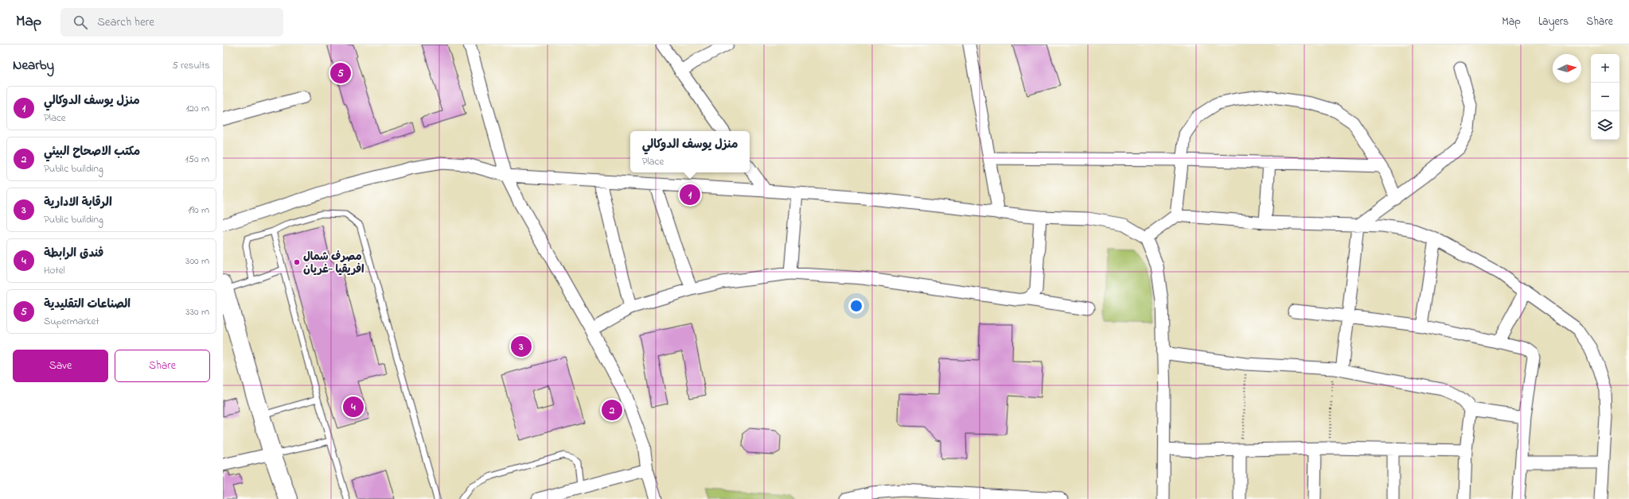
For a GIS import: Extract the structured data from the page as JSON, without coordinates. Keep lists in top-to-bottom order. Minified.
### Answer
{"places":["مصرف شمال افريقيا -غريان"],"north":"right","page":{"header":"Map","search":"Search here","nav":["Map","Layers","Share"],"heading":["Nearby","5 results"],"map_buttons":["+","−"],"pins":["5","1","3","4","2"],"list":[{"mark":"1","name":"منزل يوسف الدوكالي","note":"Place","value":"120 m"},{"mark":"2","name":"مكتب الاصحاح البيئي","note":"Public building","value":"150 m"},{"mark":"3","name":"الرقابة الادارية","note":"Public building","value":"190 m"},{"mark":"4","name":"فندق الرابطة","note":"Hotel","value":"300 m"},{"mark":"5","name":"الصناعات التقليدية","note":"Supermarket","value":"330 m"}],"popup":["منزل يوسف الدوكالي","Place"],"buttons":["Save","Share"]}}
